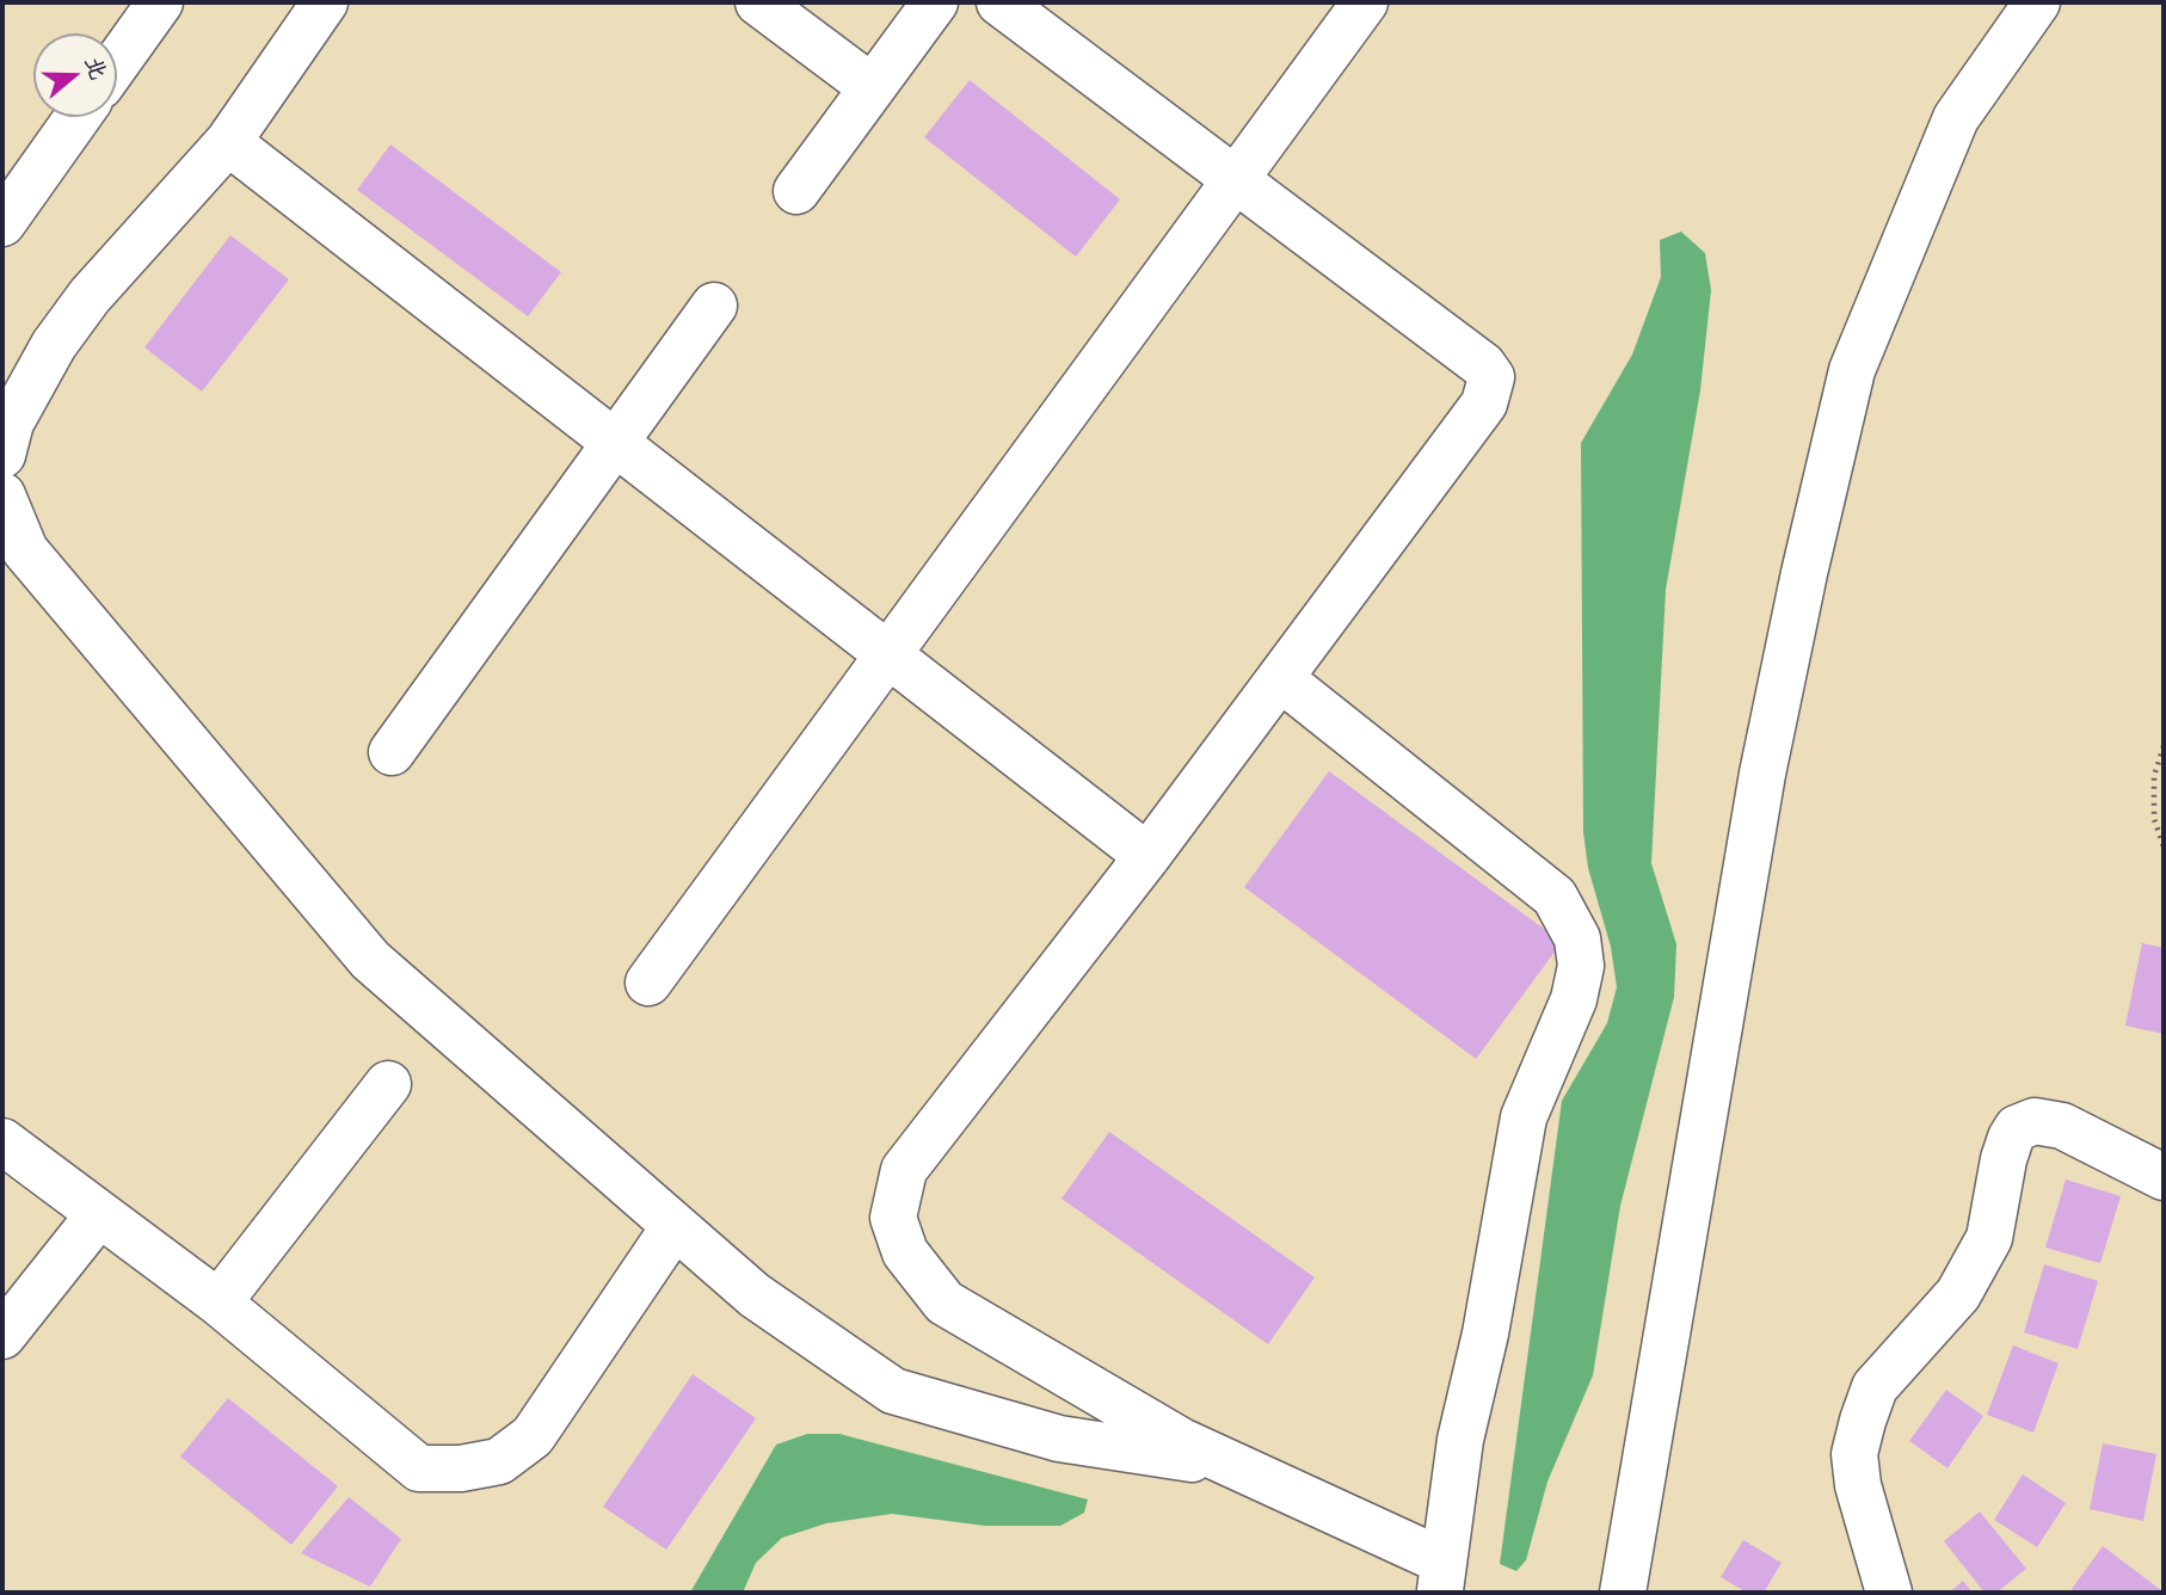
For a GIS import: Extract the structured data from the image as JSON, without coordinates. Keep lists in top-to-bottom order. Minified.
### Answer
{"north":"right"}
